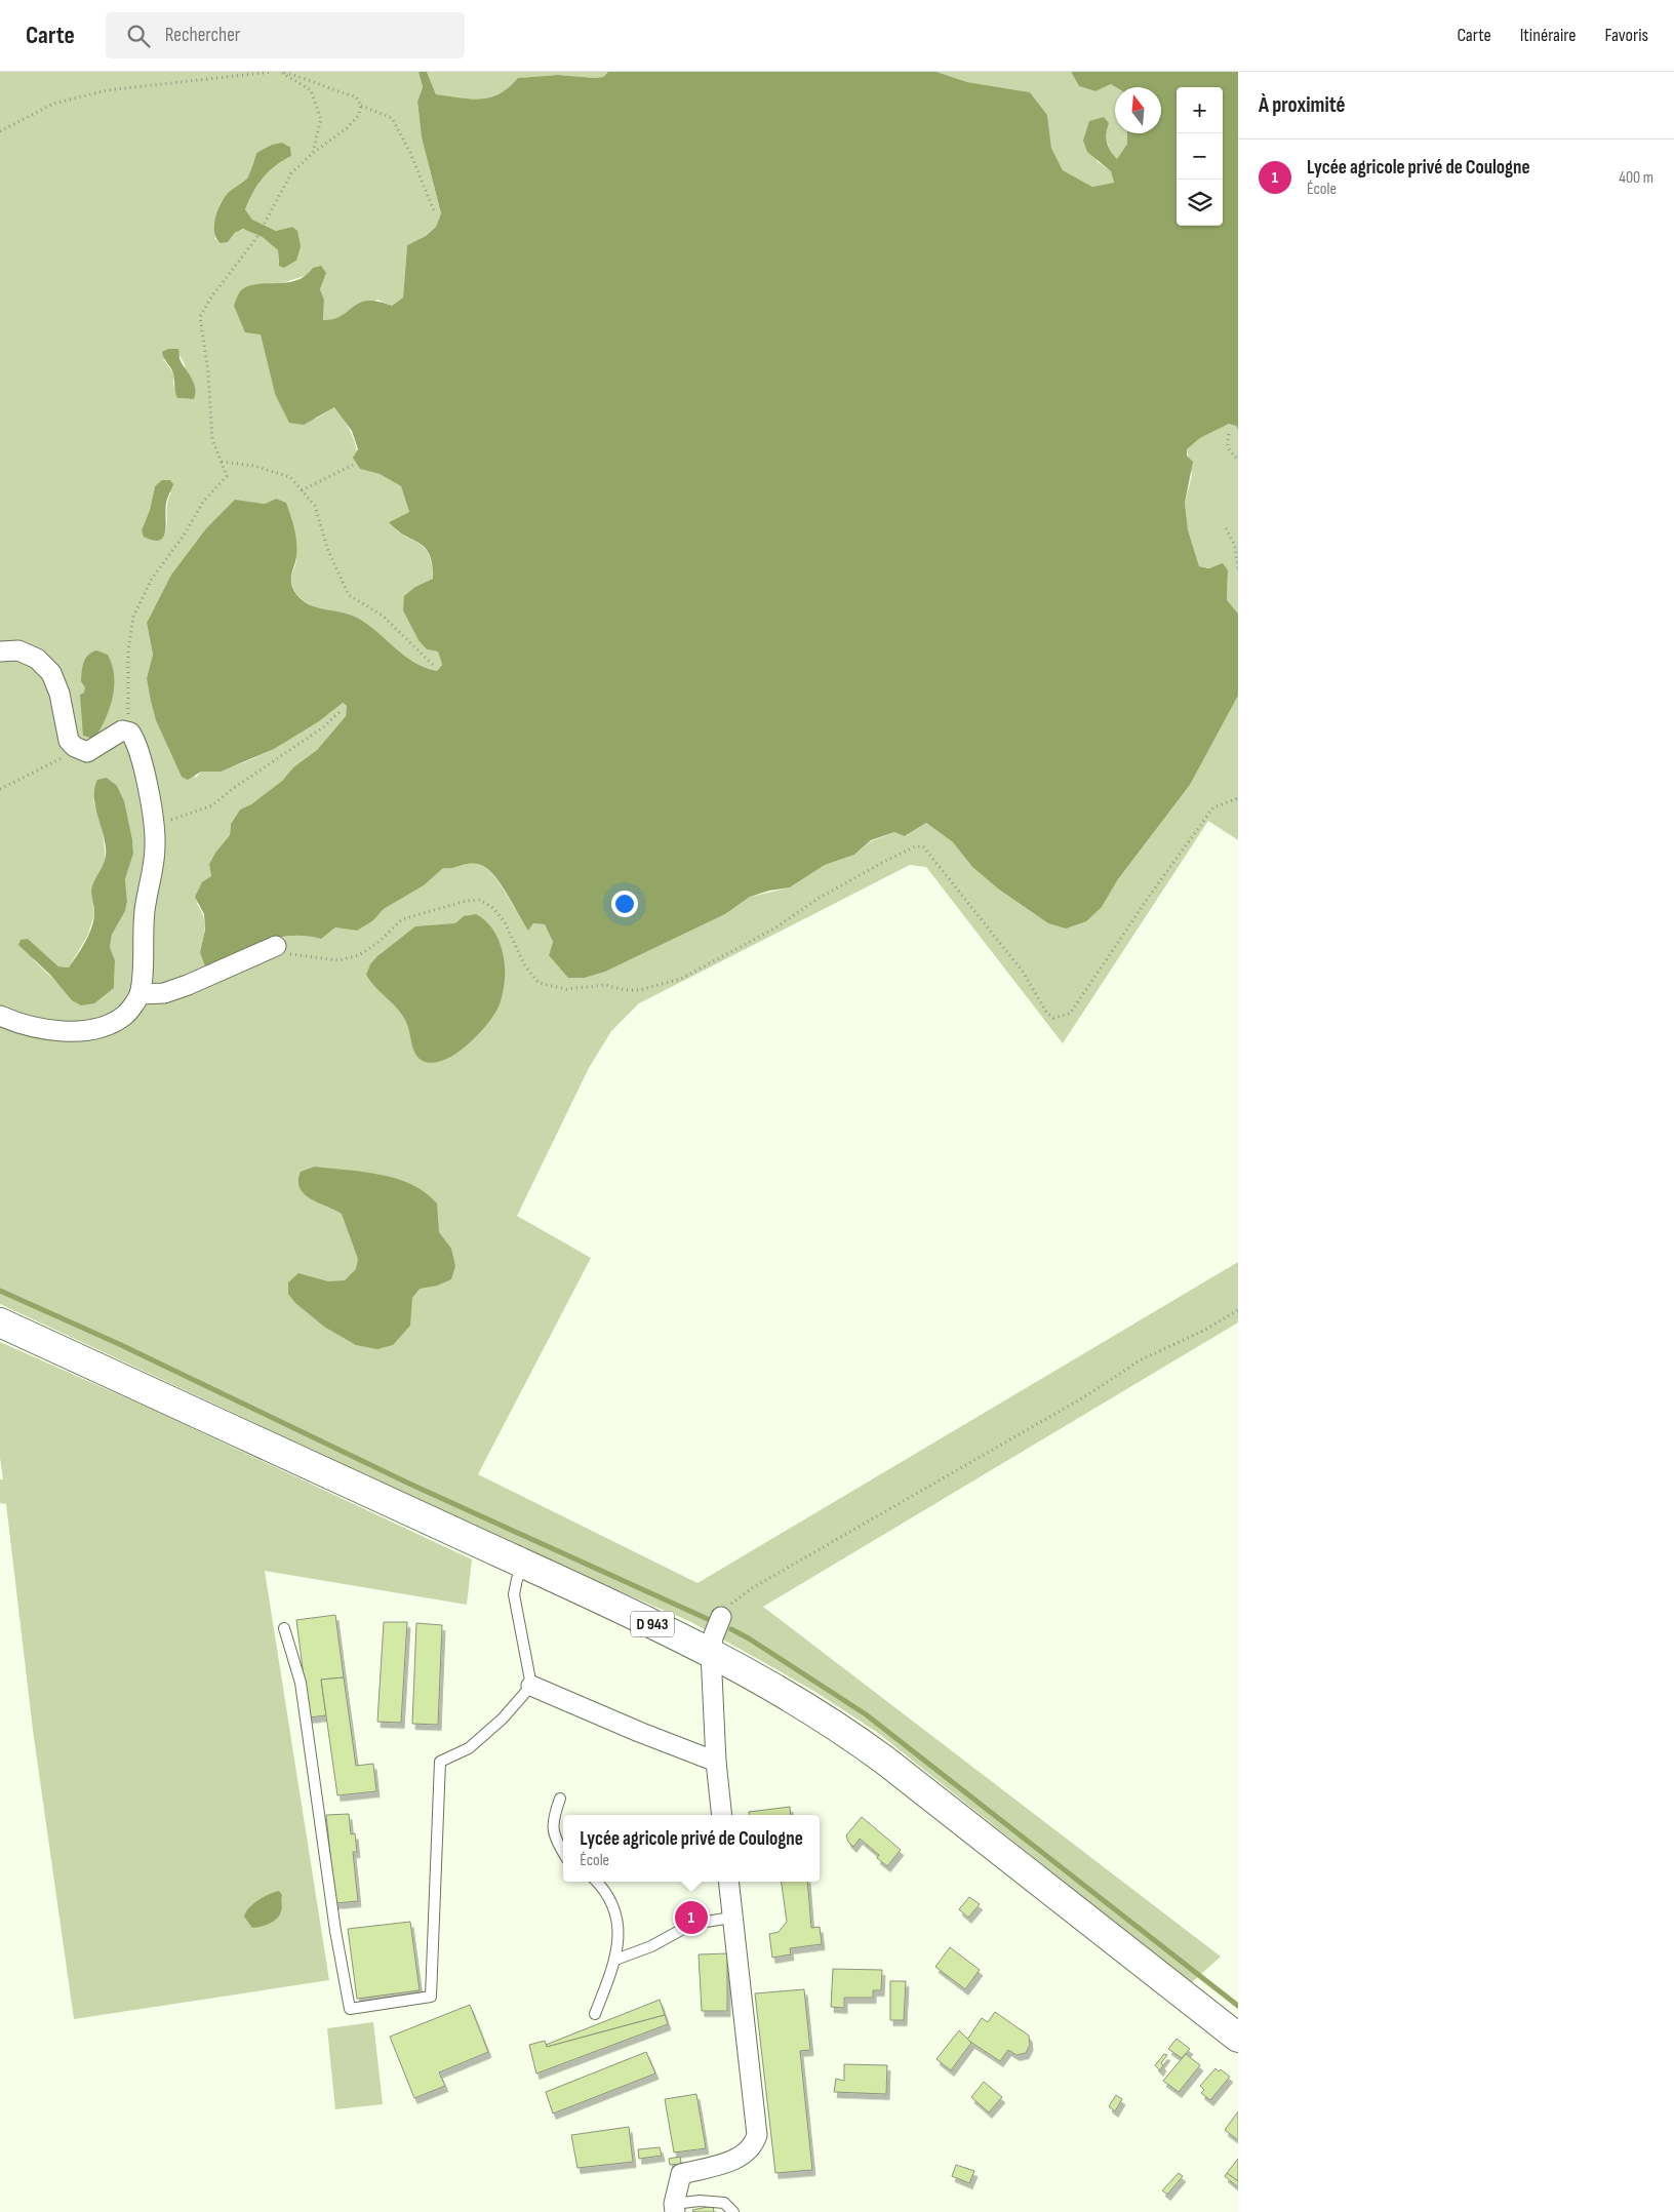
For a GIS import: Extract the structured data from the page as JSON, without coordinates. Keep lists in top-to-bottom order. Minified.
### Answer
{"streets":{"main road":["D 943"]},"north":"top","page":{"header":"Carte","search":"Rechercher","nav":["Carte","Itinéraire","Favoris"],"heading":"À proximité","map_buttons":["+","−"],"list":[{"mark":"1","name":"Lycée agricole privé de Coulogne","note":"École","value":"400 m"}],"popup":["Lycée agricole privé de Coulogne","École"],"pins":"1"}}
